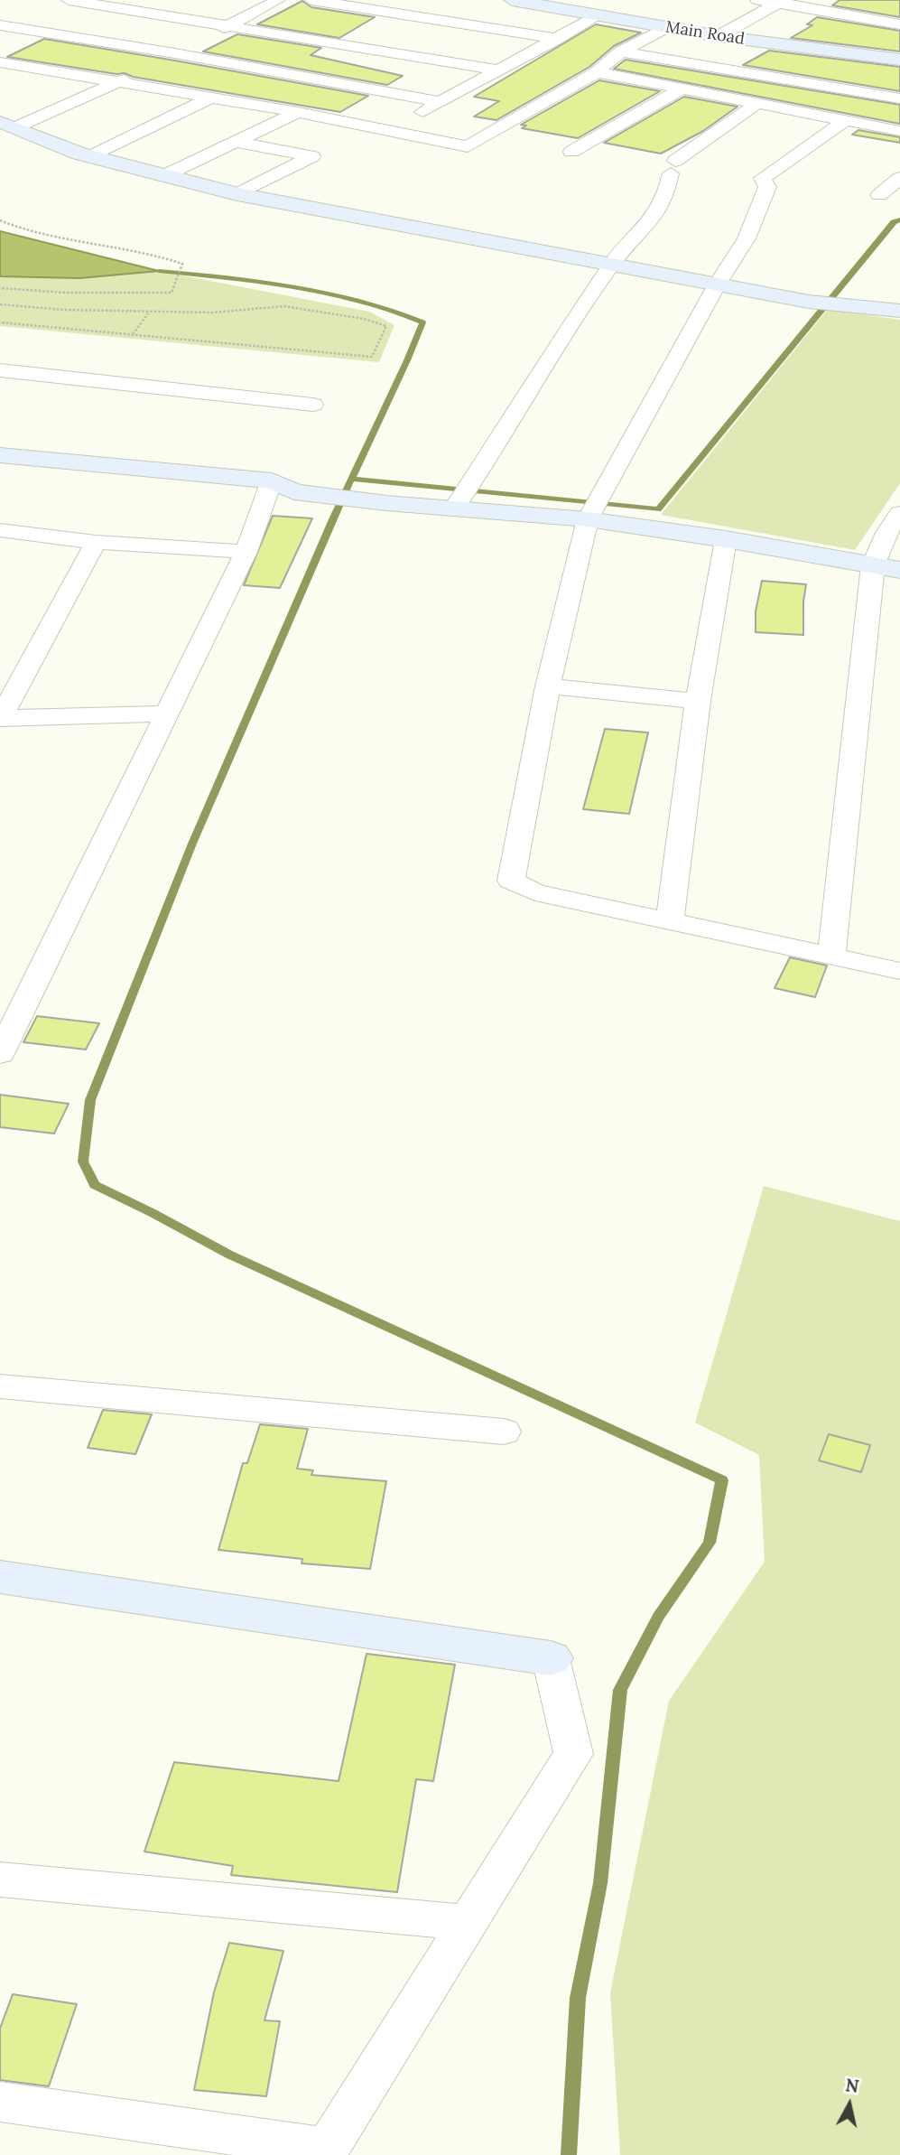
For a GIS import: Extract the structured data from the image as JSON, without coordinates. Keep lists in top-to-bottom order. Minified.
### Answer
{"streets":{"street":["Main Road"]},"north":"top"}
